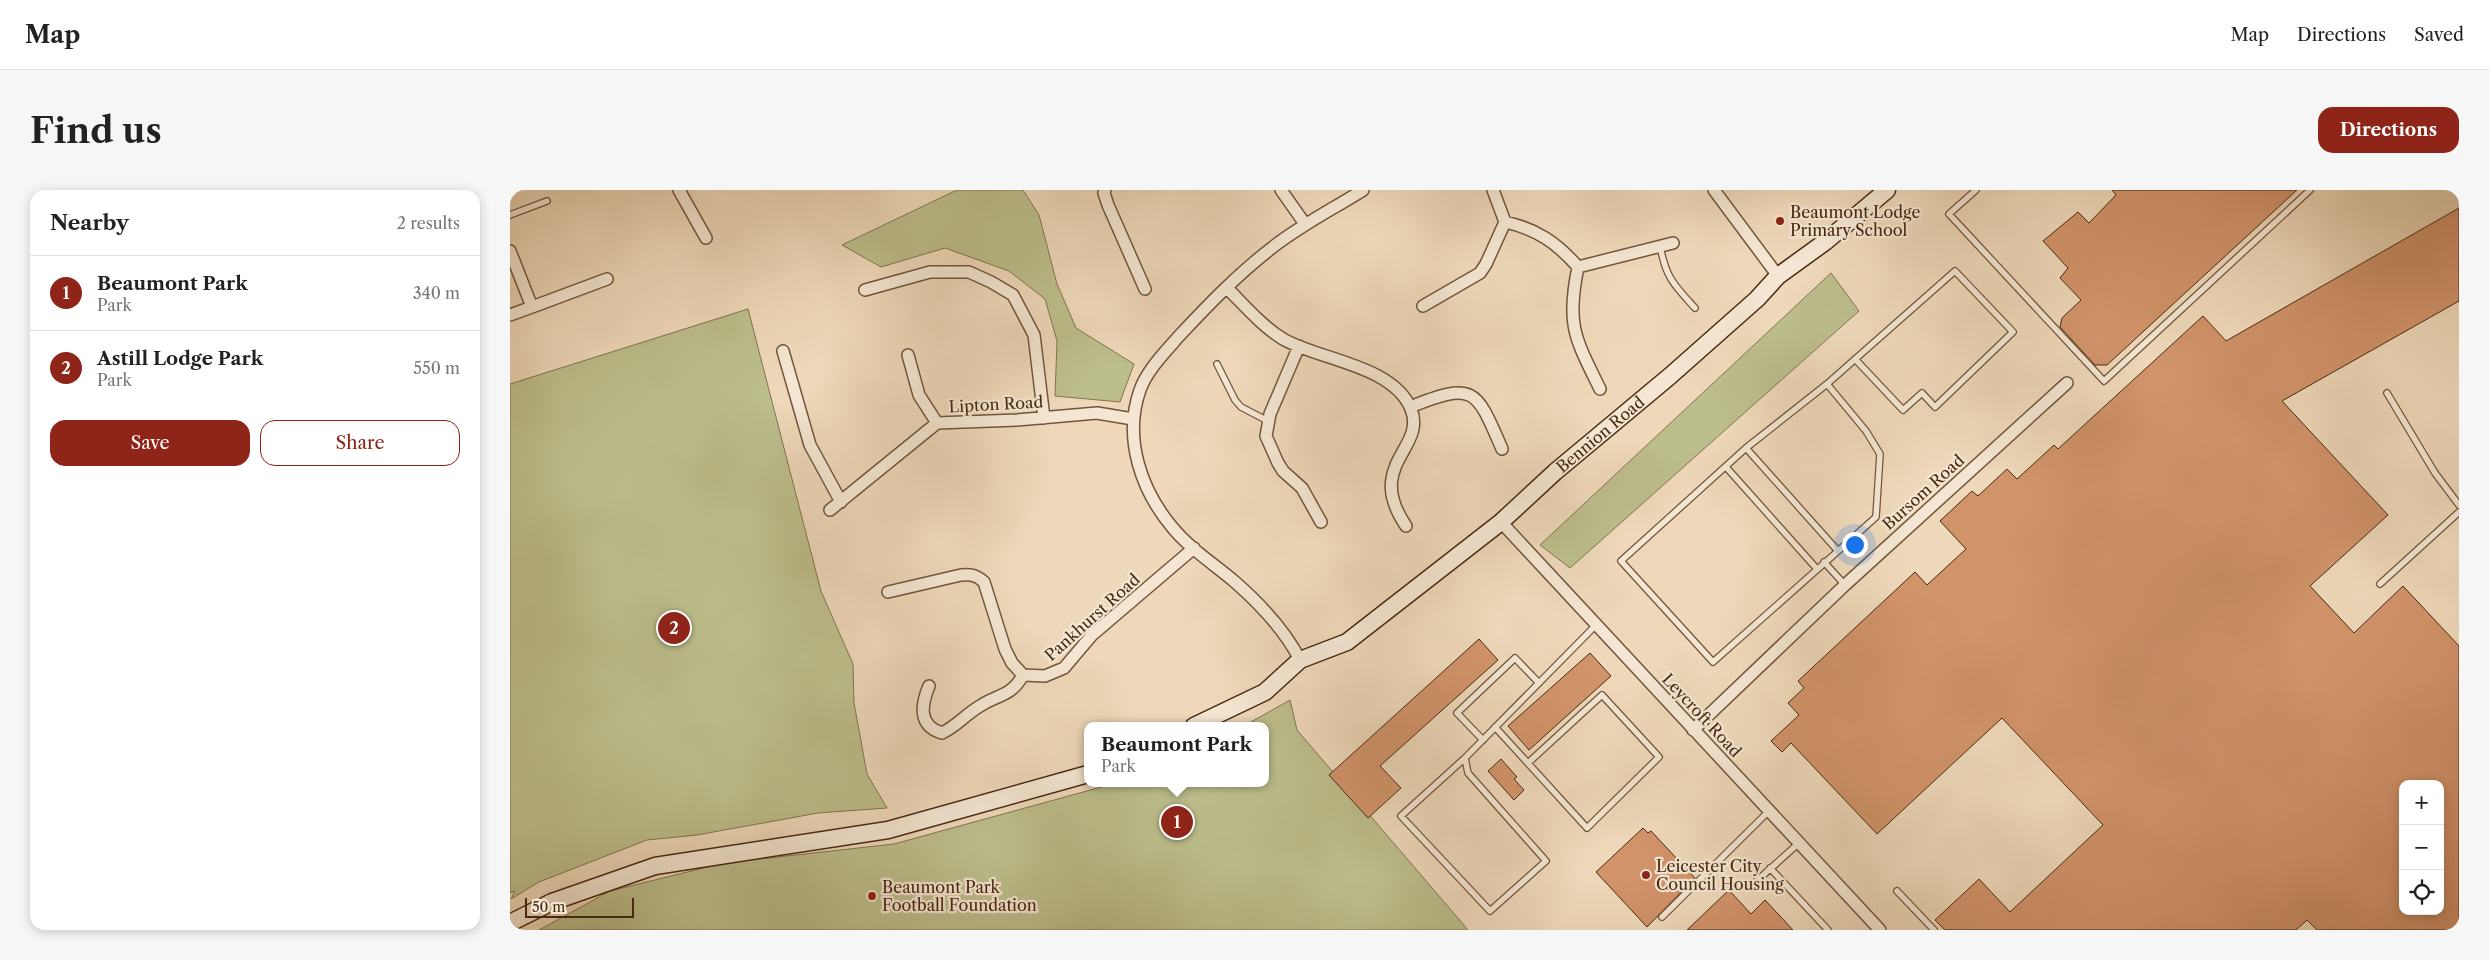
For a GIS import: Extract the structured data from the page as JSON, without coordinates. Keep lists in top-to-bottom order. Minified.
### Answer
{"streets":{"street":["Lipton Road","Bennion Road","Bursom Road","Pankhurst Road","Leycroft Road"]},"crossings":[["Bennion Road","Leycroft Road"],["Bursom Road","Leycroft Road"]],"places":["Beaumont Lodge Primary School","Leicester City Council Housing","Beaumont Park Football Foundation"],"scale_bar":"50 m","page":{"header":"Map","nav":["Map","Directions","Saved"],"buttons":["Directions",["Save","Share"]],"title":"Find us","heading":["Nearby","2 results"],"list":[{"mark":"1","name":"Beaumont Park","note":"Park","value":"340 m"},{"mark":"2","name":"Astill Lodge Park","note":"Park","value":"550 m"}],"pins":["2","1"],"popup":["Beaumont Park","Park"],"map_buttons":["+","−"],"scale":"50 m"}}
